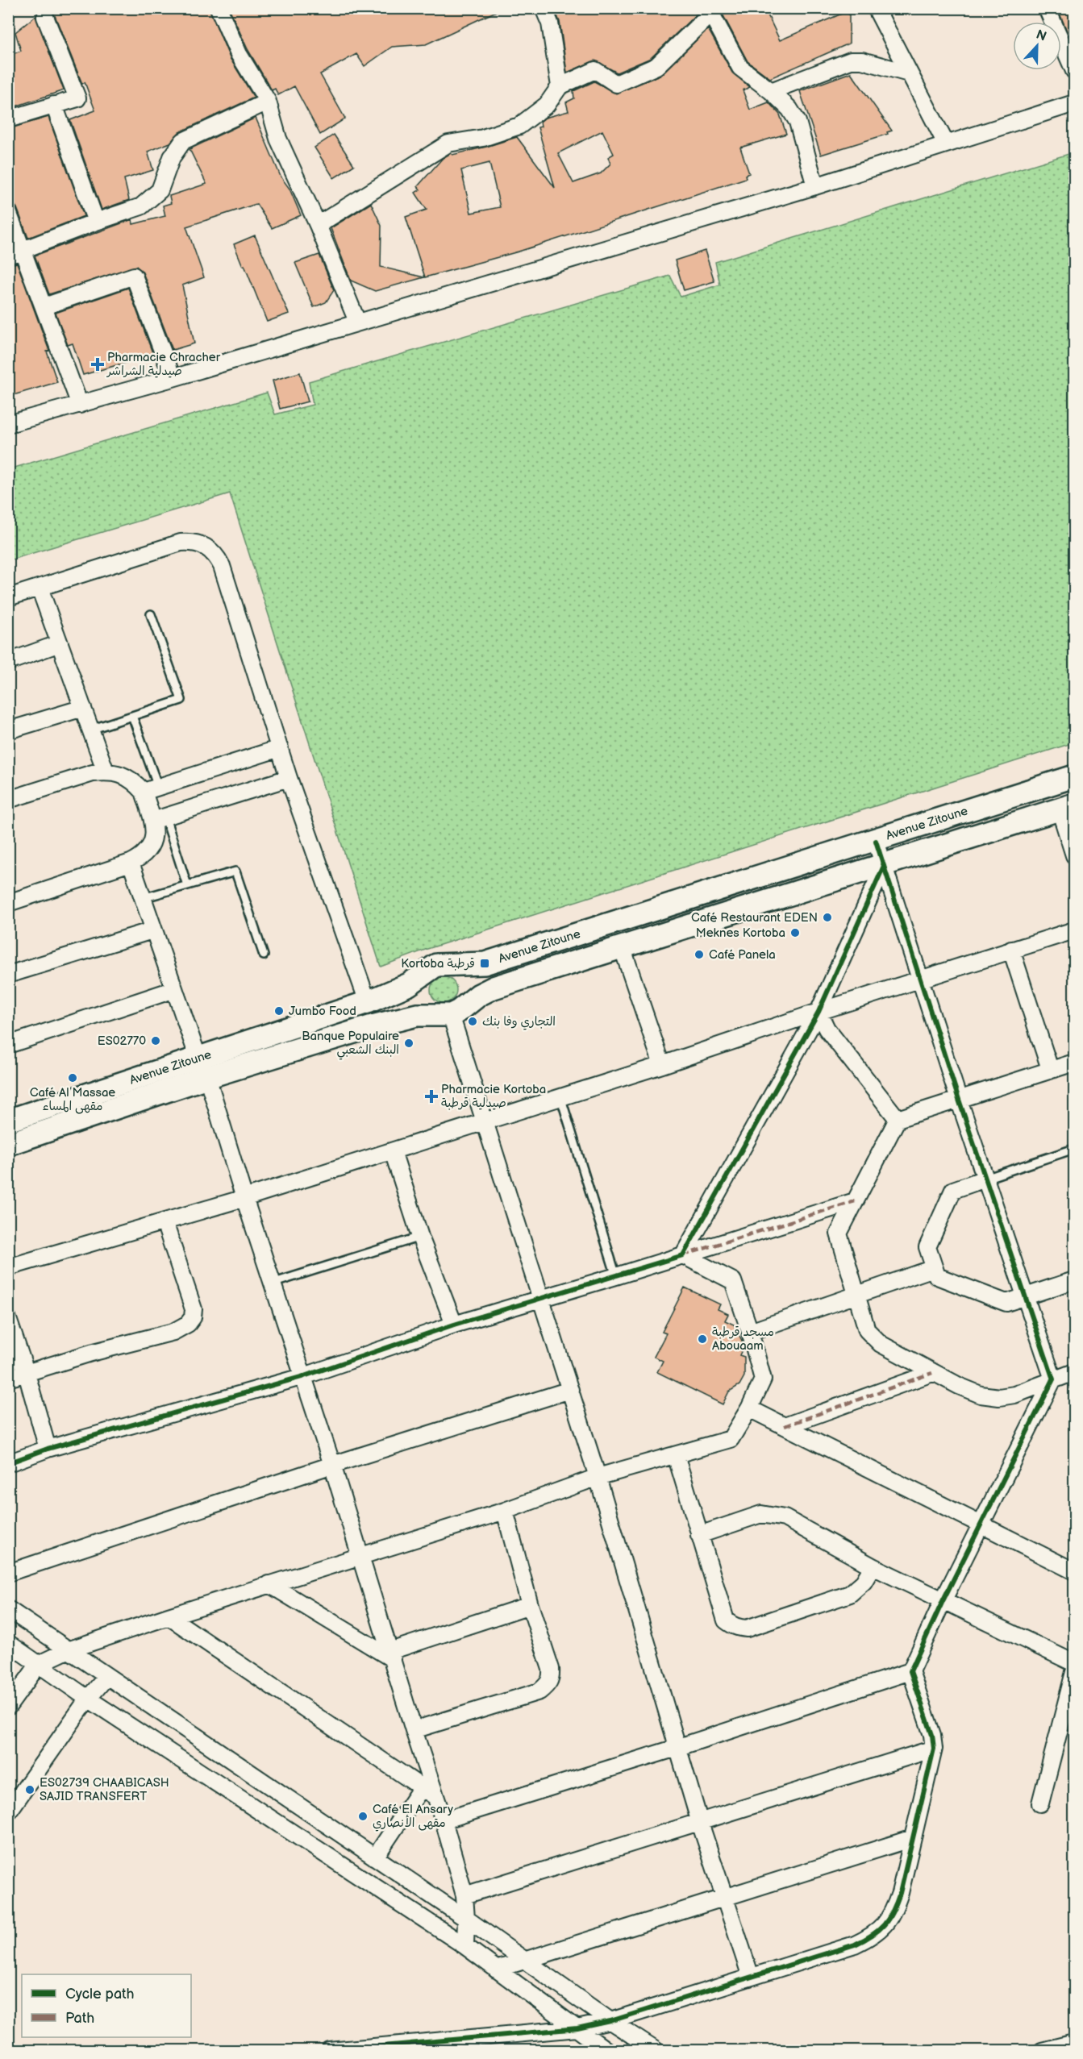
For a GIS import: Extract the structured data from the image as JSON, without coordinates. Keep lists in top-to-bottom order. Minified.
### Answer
{"streets":{"main road":["Avenue Zitoune"]},"places":{"health":["Pharmacie Chracher صيدلية الشراشر","Pharmacie Kortoba صيدلية قرطبة"],"other":["Café Restaurant EDEN","Meknes Kortoba","Café Panela","Jumbo Food","التجاري وفا بنك","ES02770","Banque Populaire البنك الشعبي","Café Al Massae مقهى المساء","مسجد قرطبة Abouaam","ES02739 CHAABICASH SAJID TRANSFERT","Café El Ansary مقهى الأنصاري"],"transit":["Kortoba قرطبة"]},"legend":["Cycle path","Path"],"north":"top"}
